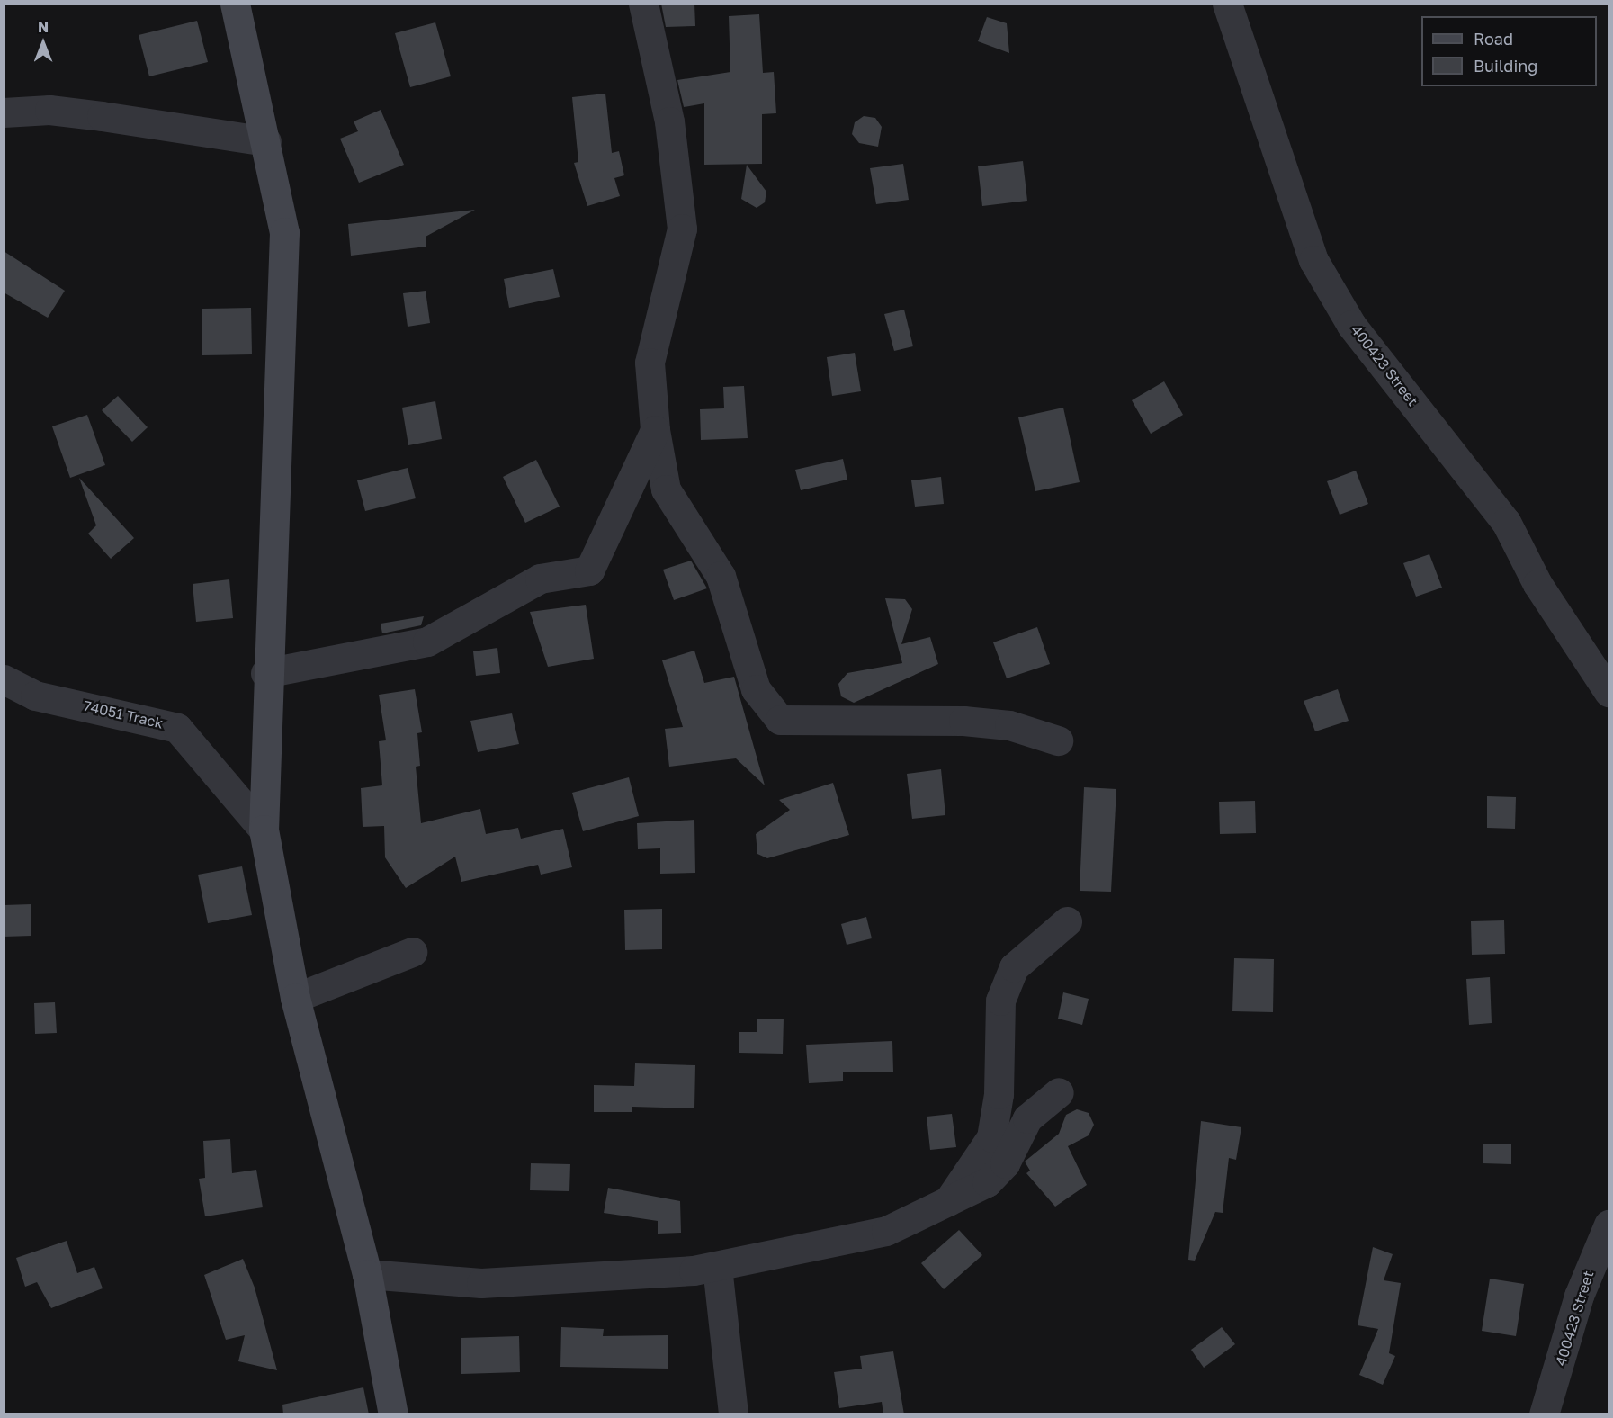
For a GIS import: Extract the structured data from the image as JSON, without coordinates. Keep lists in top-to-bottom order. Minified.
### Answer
{"streets":{"street":["400423 Street","74051 Track"]},"legend":["Road","Building"],"north":"top"}
